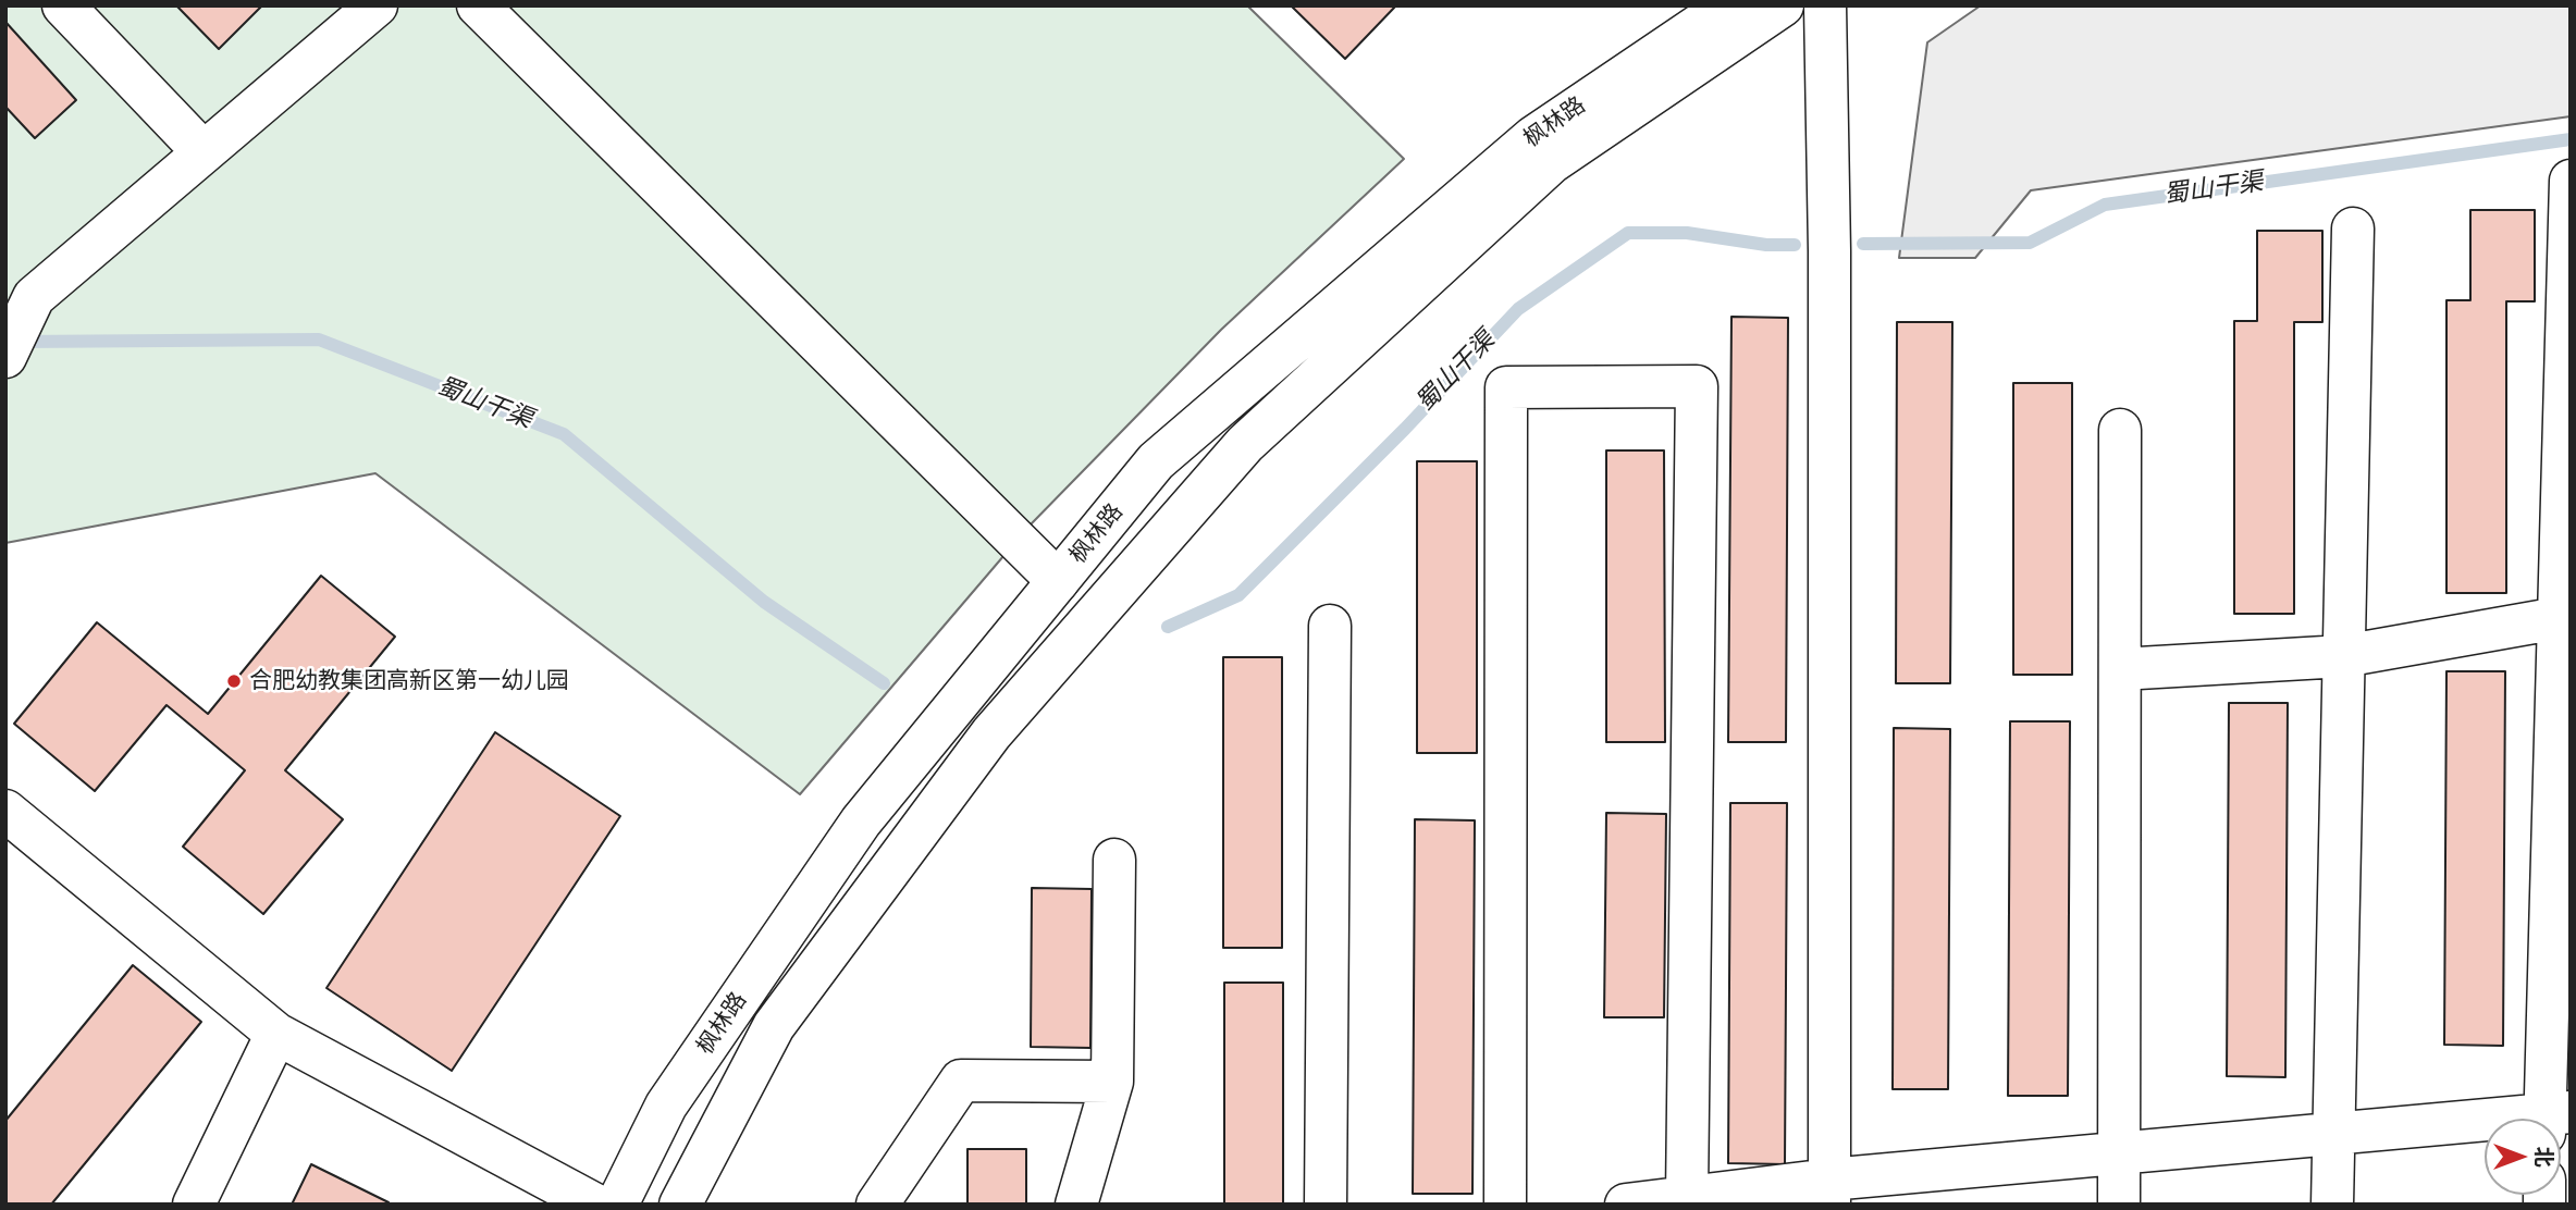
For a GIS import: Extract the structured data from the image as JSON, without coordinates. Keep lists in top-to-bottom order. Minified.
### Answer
{"streets":{"main road":["枫林路"]},"water":["蜀山干渠"],"places":["合肥幼教集团高新区第一幼儿园"],"north":"right"}
